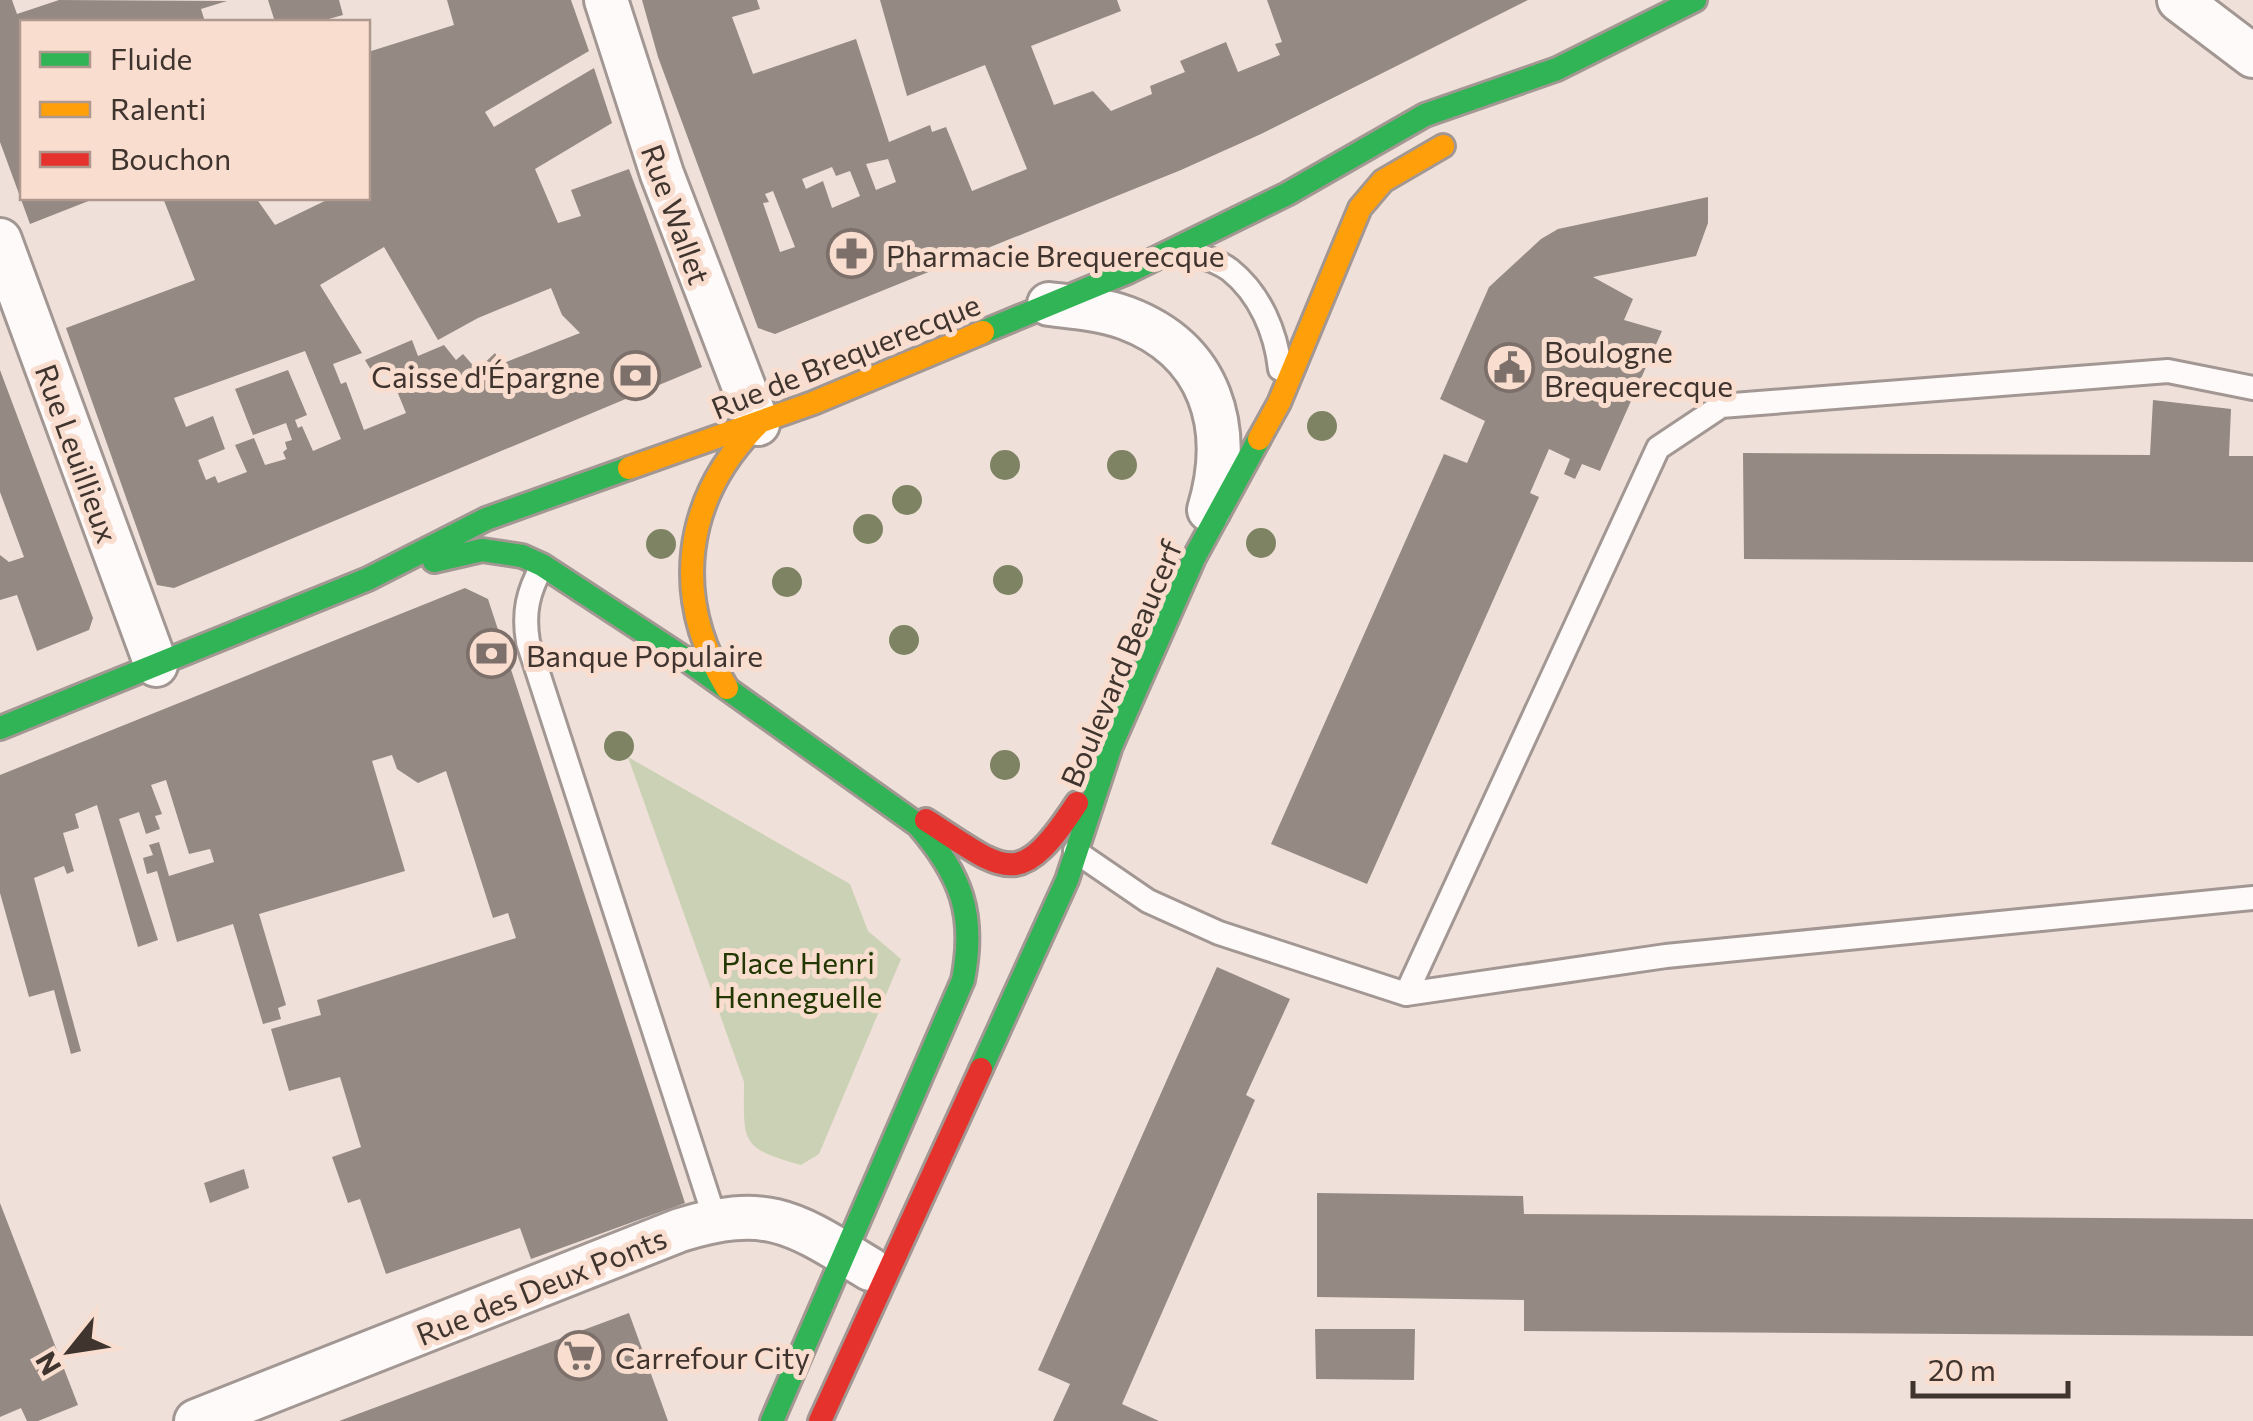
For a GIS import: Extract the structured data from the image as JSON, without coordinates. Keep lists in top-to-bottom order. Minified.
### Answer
{"streets":{"street":["Rue Wallet","Rue de Brequerecque","Rue Leuillieux","Boulevard Beaucerf","Rue des Deux Ponts"]},"crossings":[["Rue Wallet","Rue de Brequerecque"],["Rue de Brequerecque","Rue Leuillieux"],["Boulevard Beaucerf","Rue des Deux Ponts"]],"parks":["Place Henri Henneguelle"],"places":{"pharmacy":["Pharmacie Brequerecque"],"public building":["Boulogne Brequerecque"],"bank":["Caisse d'Épargne","Banque Populaire"],"supermarket":["Carrefour City"]},"legend":["Fluide","Ralenti","Bouchon"],"scale_bar":"20 m","north":"bottom left"}
